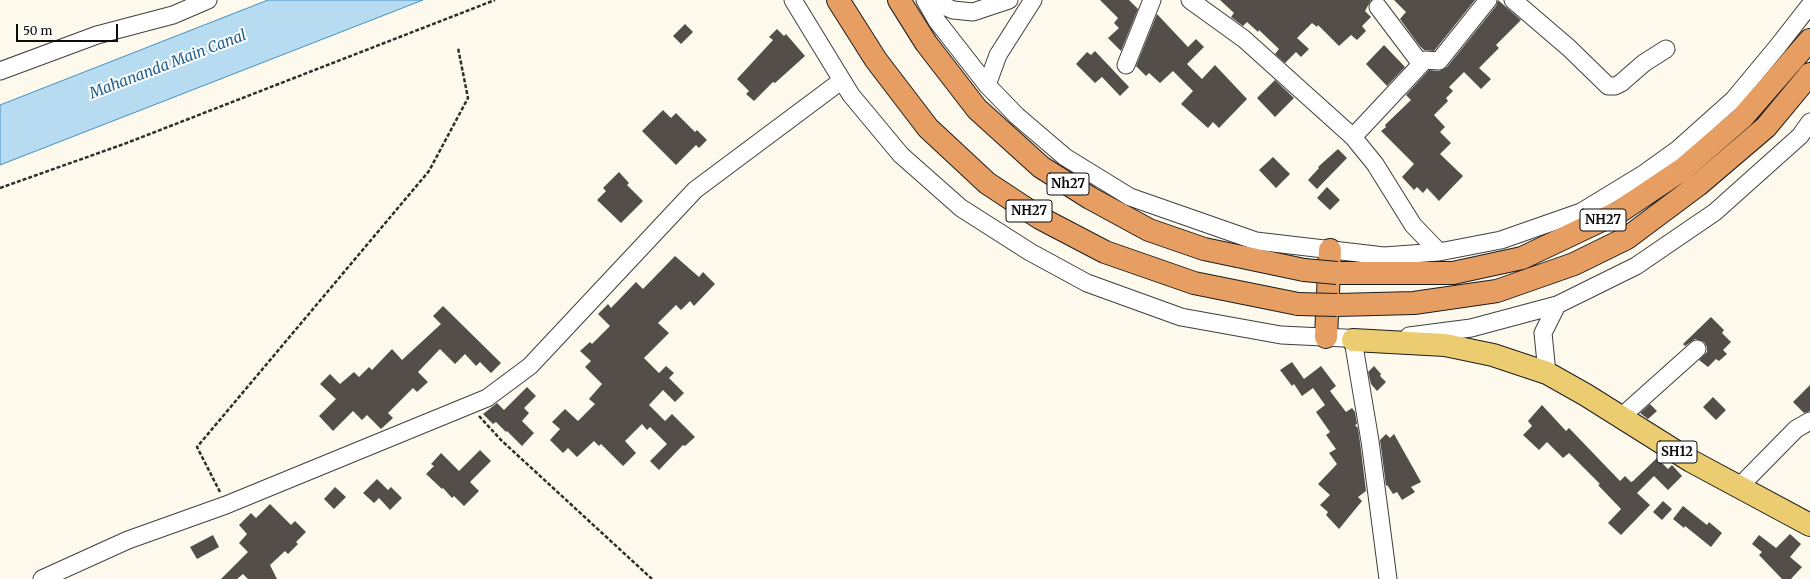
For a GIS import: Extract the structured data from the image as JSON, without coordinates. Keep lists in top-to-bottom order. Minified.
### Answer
{"streets":{"highway":["Nh27","NH27"],"main road":["SH12"]},"crossings":[["Nh27","NH27"]],"water":["Mahananda Main Canal"],"scale_bar":"50 m"}
